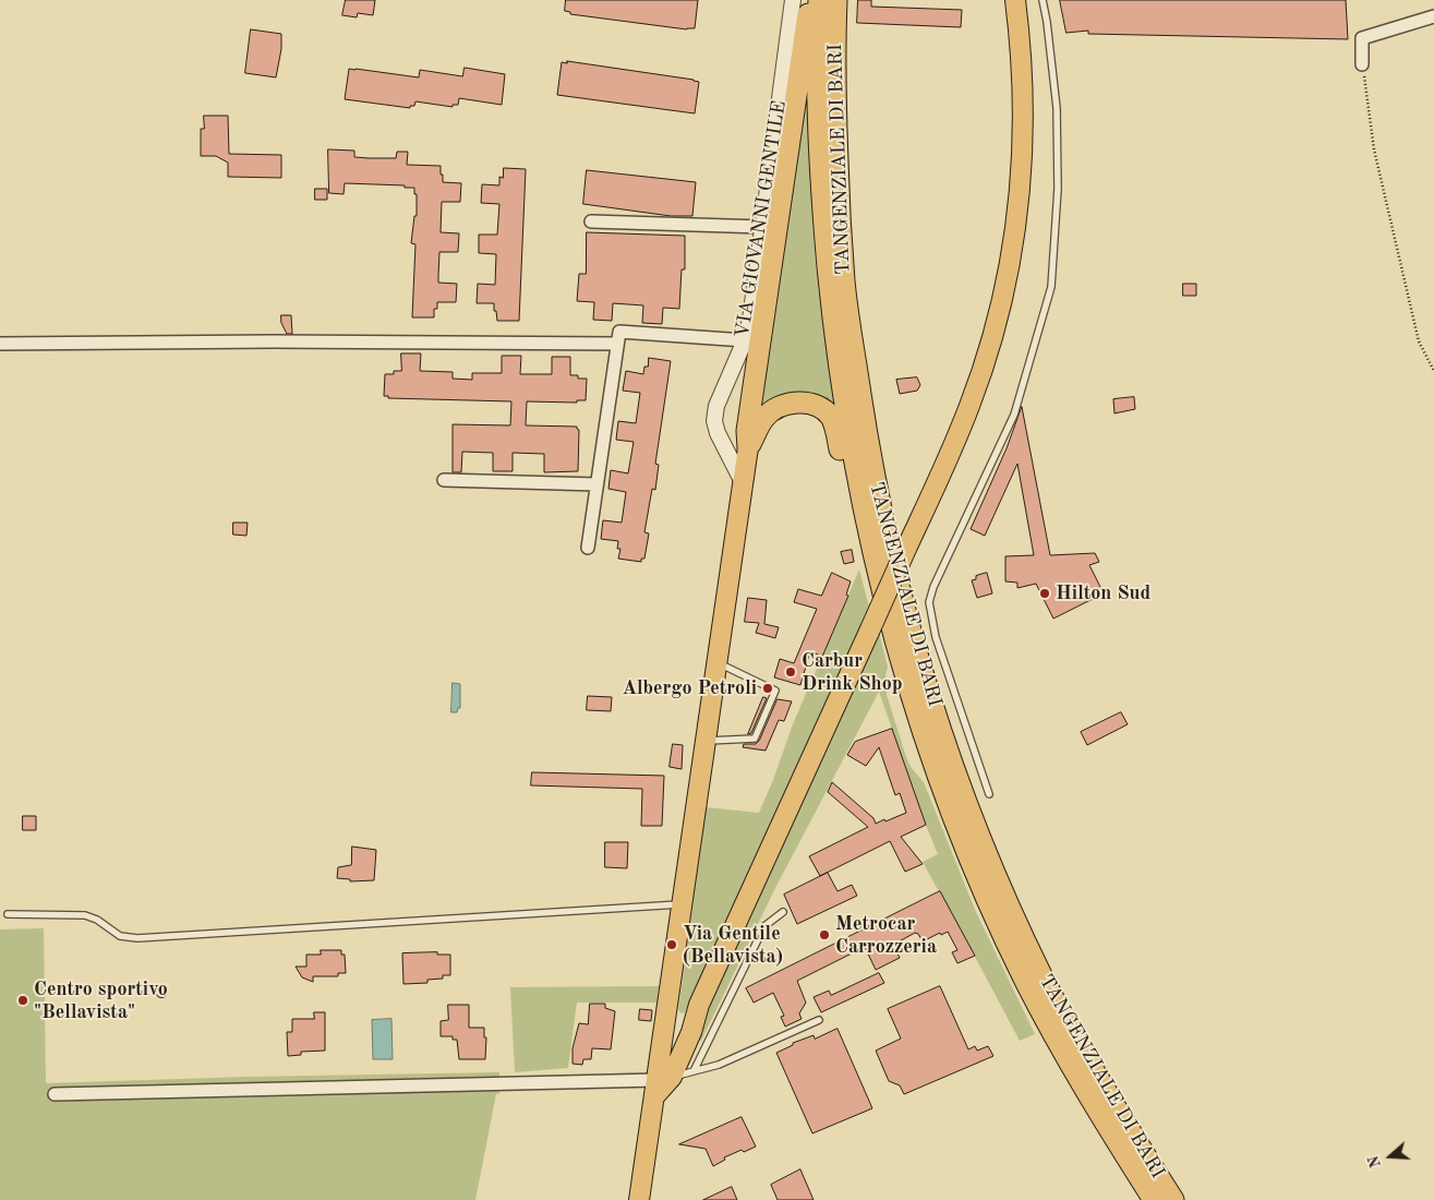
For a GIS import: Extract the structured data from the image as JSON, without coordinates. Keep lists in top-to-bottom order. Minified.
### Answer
{"streets":{"highway":["TANGENZIALE DI BARI"],"street":["VIA GIOVANNI GENTILE"]},"places":["Hilton Sud","Carbur Drink Shop","Albergo Petroli","Metrocar Carrozzeria","Via Gentile (Bellavista)","Centro sportivo \"Bellavista\""],"north":"left"}
